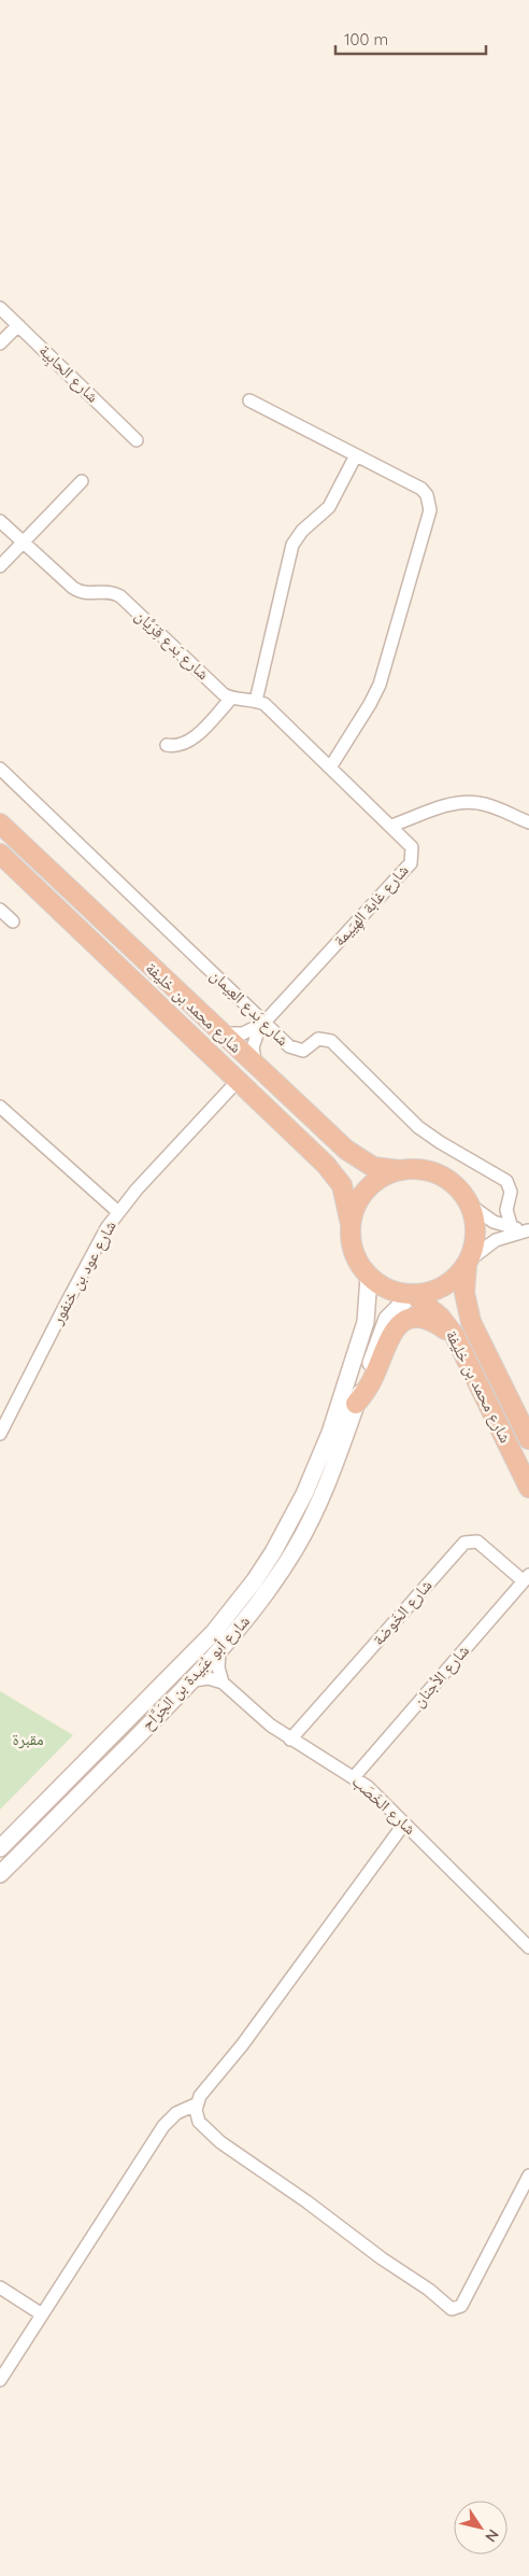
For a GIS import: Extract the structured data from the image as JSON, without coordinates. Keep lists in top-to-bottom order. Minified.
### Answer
{"streets":{"highway":["شارع محمد بن خليفة"],"main road":["شارع أبو عُبَيدة بن الجَرَّاح"],"street":["شارع الحابِية","شارع بَدع قِرَيَّان","شارع غابة الهِيَيمة","شارع بَدع العِيمان","شارع عود بن خنفور","شارع الخَوضة","شارع الأجنان","شارع الخَصَب"]},"crossings":[["شارع غابة الهِيَيمة","شارع محمد بن خليفة"],["شارع غابة الهِيَيمة","شارع بَدع العِيمان"],["شارع محمد بن خليفة","شارع عود بن خنفور"],["شارع محمد بن خليفة","شارع أبو عُبَيدة بن الجَرَّاح"],["شارع الخَوضة","شارع الأجنان"],["شارع الخَوضة","شارع الخَصَب"],["شارع الأجنان","شارع الخَصَب"]],"parks":["مقبرة"],"scale_bar":"100 m","north":"bottom right"}
